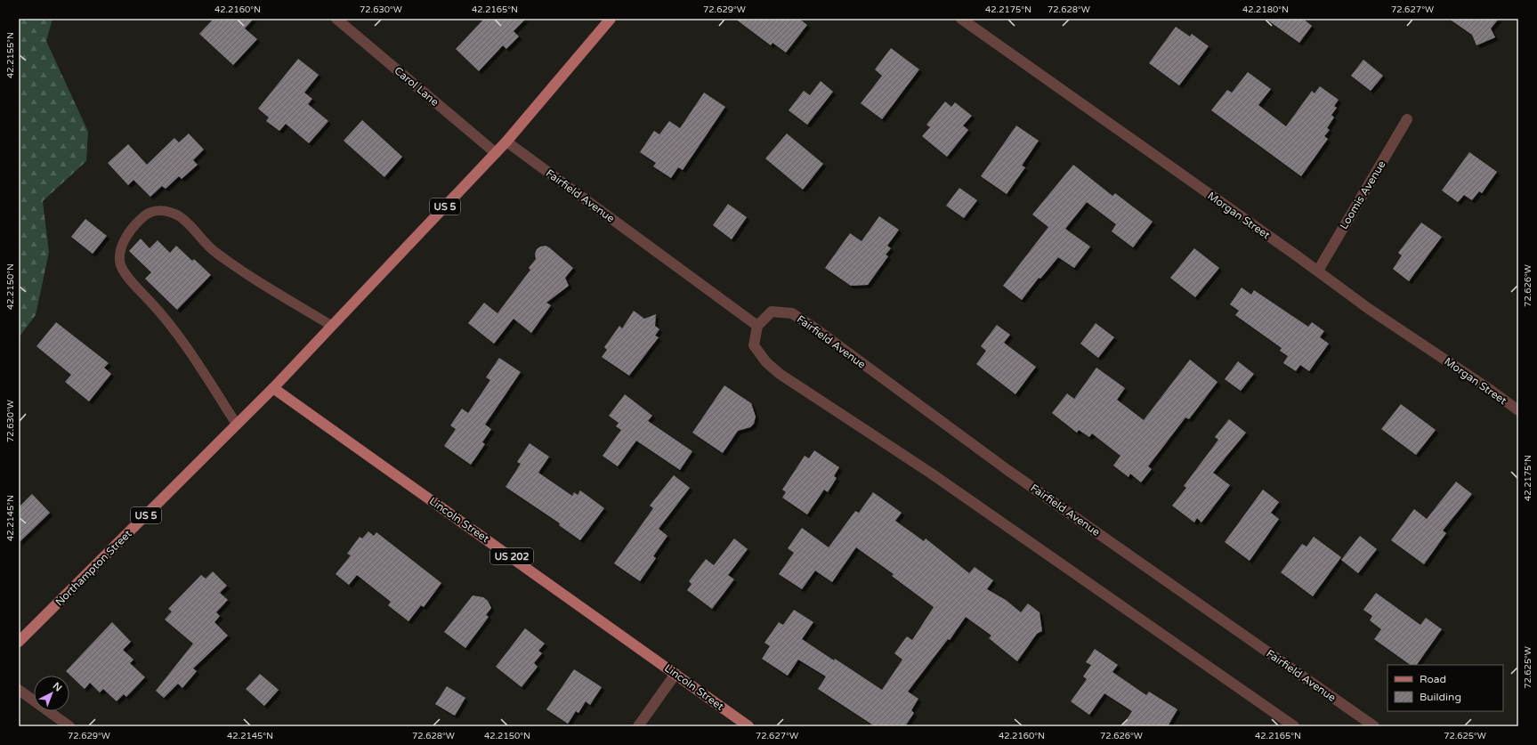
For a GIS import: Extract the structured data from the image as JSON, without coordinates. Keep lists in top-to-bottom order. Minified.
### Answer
{"streets":{"main road":["US 5","Lincoln Street","US 202","Northampton Street"],"street":["Carol Lane","Loomis Avenue","Fairfield Avenue","Morgan Street"]},"crossings":[["Carol Lane","US 5"],["Loomis Avenue","Morgan Street"],["Fairfield Avenue","US 5"],["US 5","Lincoln Street"],["US 5","Northampton Street"],["Lincoln Street","Northampton Street"]],"legend":["Road","Building"],"north":"top right","coordinates":["42.2160°N","72.630°W","42.2165°N","72.629°W","42.2175°N","72.628°W","42.2180°N","72.627°W","42.2155°N","72.626°W","42.2150°N","42.2145°N","72.625°W"]}
